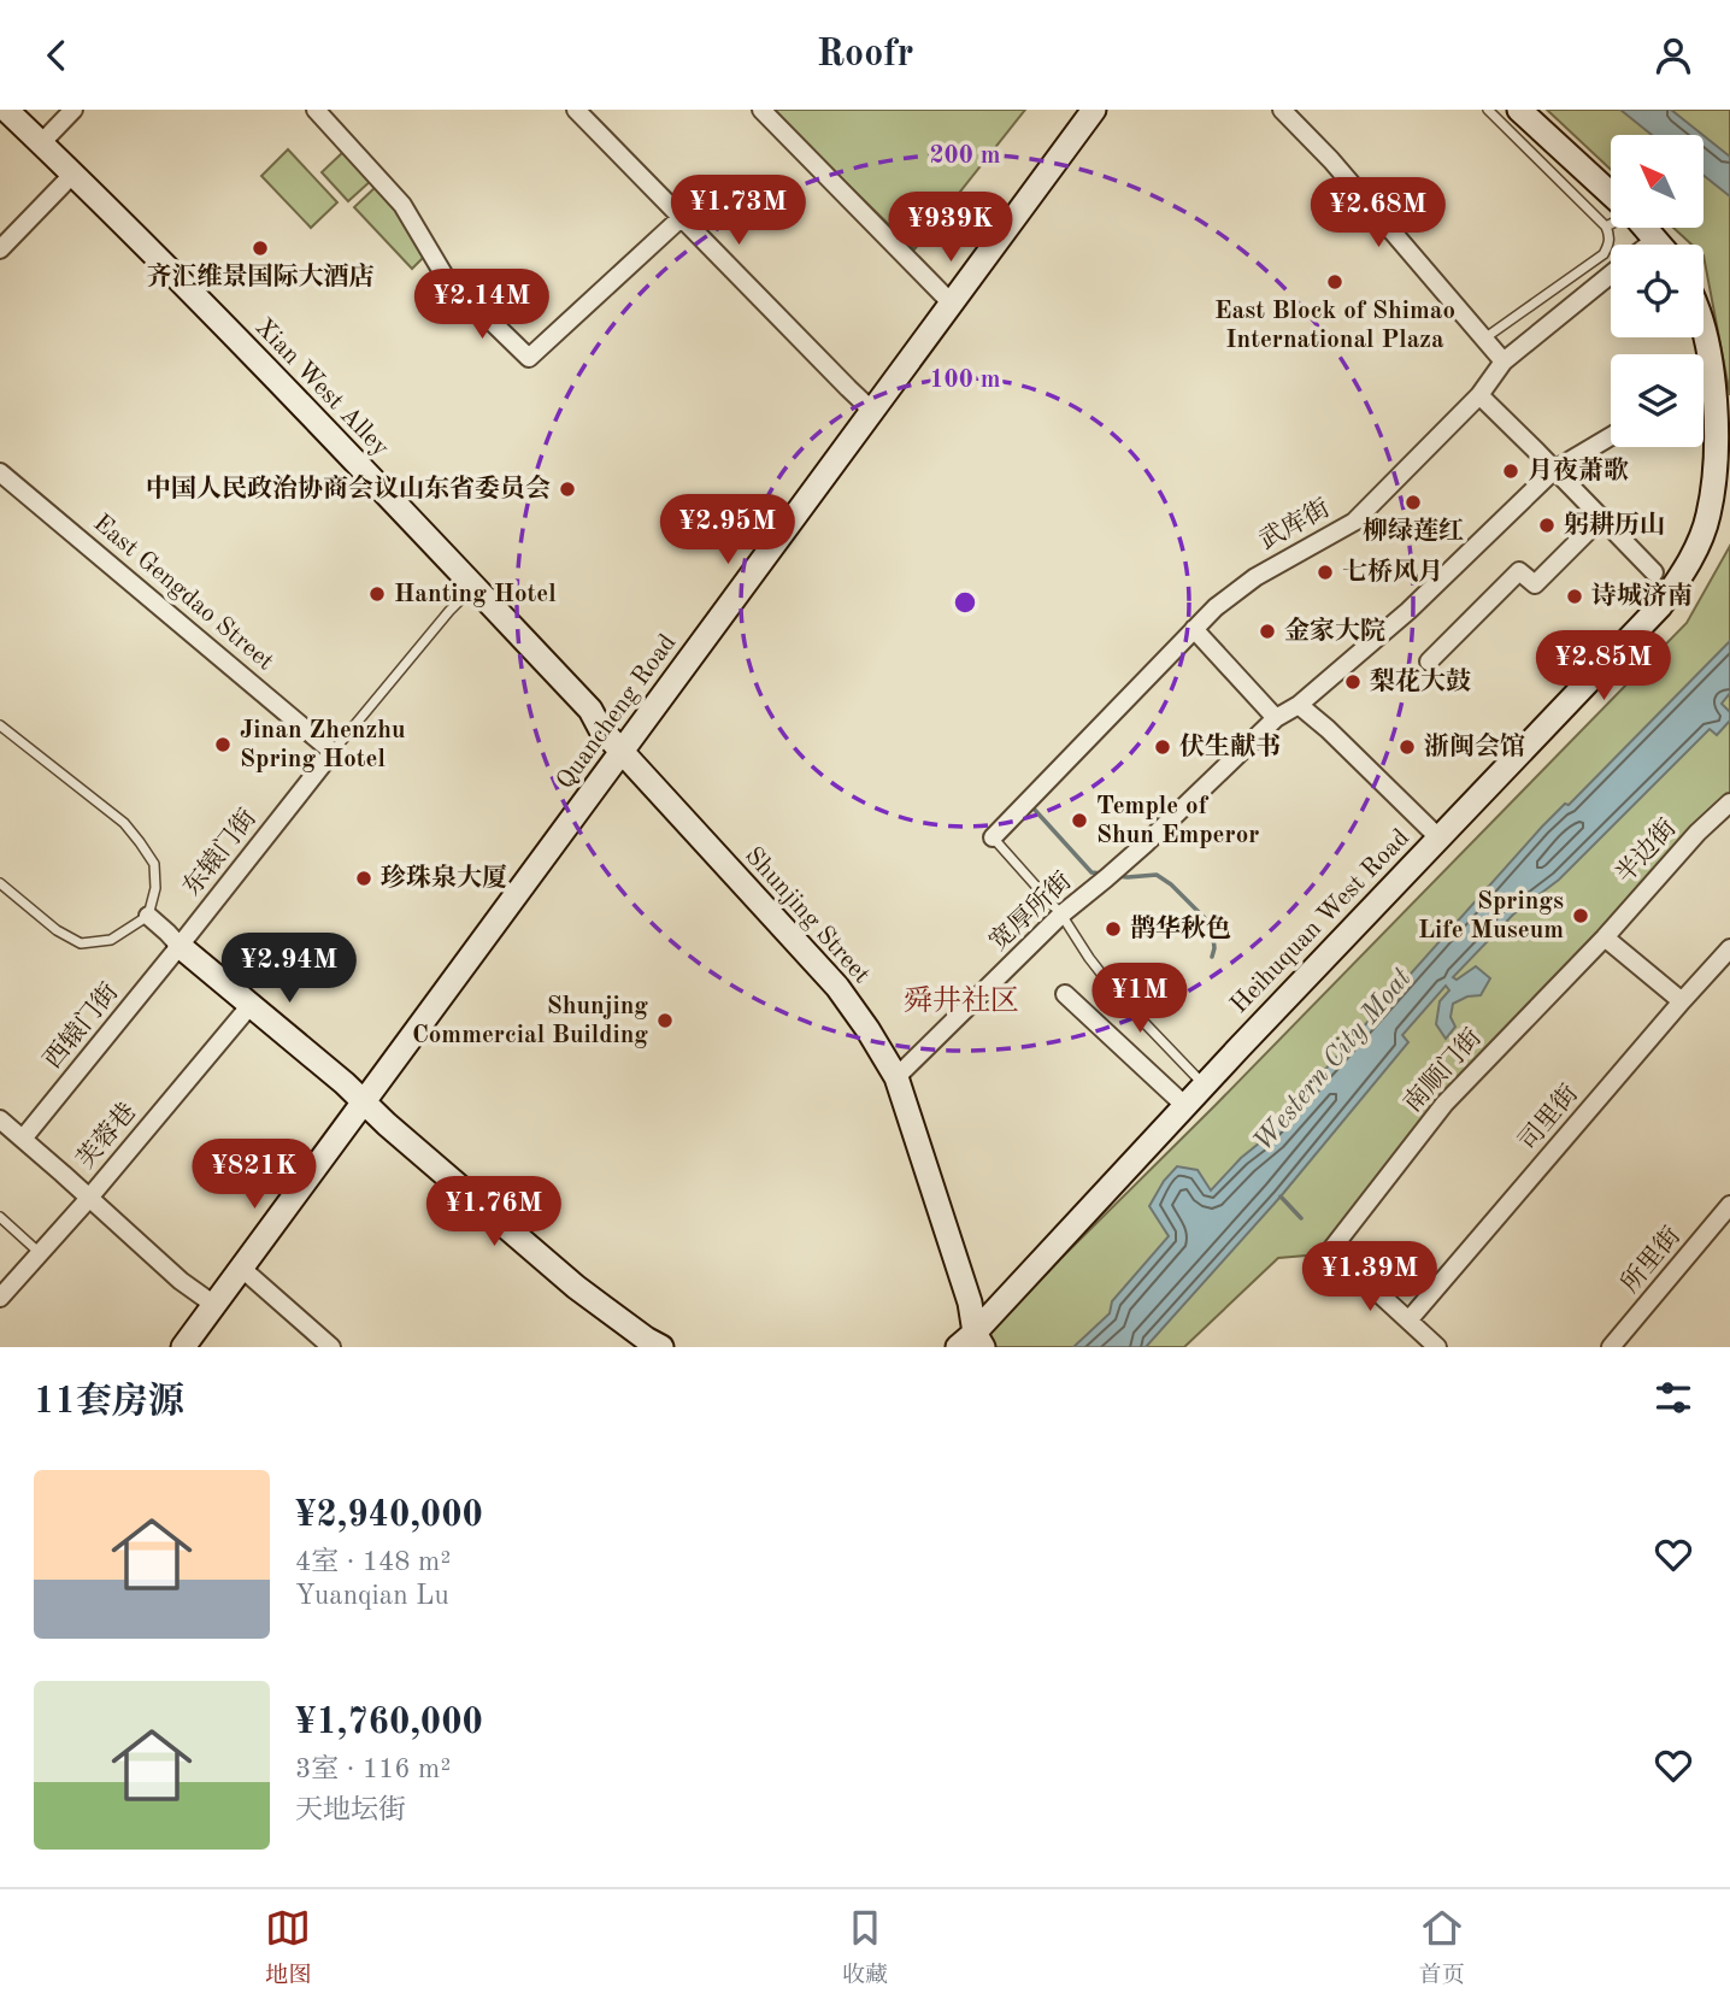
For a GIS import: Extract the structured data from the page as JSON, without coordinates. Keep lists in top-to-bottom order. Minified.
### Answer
{"streets":{"main road":["Xian West Alley","Quancheng Road","Shunjing Street","Heihuquan West Road"],"street":["武库街","East Gengdao Street","半边街","东辕门街","宽厚所街","西辕门街","南顺门街","司里街","芙蓉巷","所里街"]},"crossings":[["Xian West Alley","Quancheng Road"],["Xian West Alley","Shunjing Street"],["East Gengdao Street","东辕门街"],["Quancheng Road","Shunjing Street"],["半边街","南顺门街"],["东辕门街","西辕门街"],["宽厚所街","Shunjing Street"],["Shunjing Street","Heihuquan West Road"],["南顺门街","司里街"]],"districts":["舜井社区"],"water":["Western City Moat"],"places":["齐汇维景国际大酒店","East Block of Shimao International Plaza","月夜萧歌","中国人民政治协商会议山东省委员会","柳绿莲红","躬耕历山","七桥风月","Hanting Hotel","诗城济南","金家大院","梨花大鼓","Jinan Zhenzhu Spring Hotel","伏生献书","浙闽会馆","Temple of Shun Emperor","珍珠泉大厦","Springs Life Museum","鹊华秋色","Shunjing Commercial Building"],"north":"top left","page":{"header":"Roofr","price":["¥1.73M","¥2.68M","¥939K","¥2.14M","¥2.95M","¥2.85M","¥2.94M","¥1M","¥821K","¥1.76M","¥1.39M"],"heading":"11套房源","list":[{"name":"¥2,940,000","note":"4室 · 148 m² · Yuanqian Lu"},{"name":"¥1,760,000","note":"3室 · 116 m² · 天地坛街"}],"tabs":["地图","收藏","首页"]},"rings":["200 m","100 m"]}
